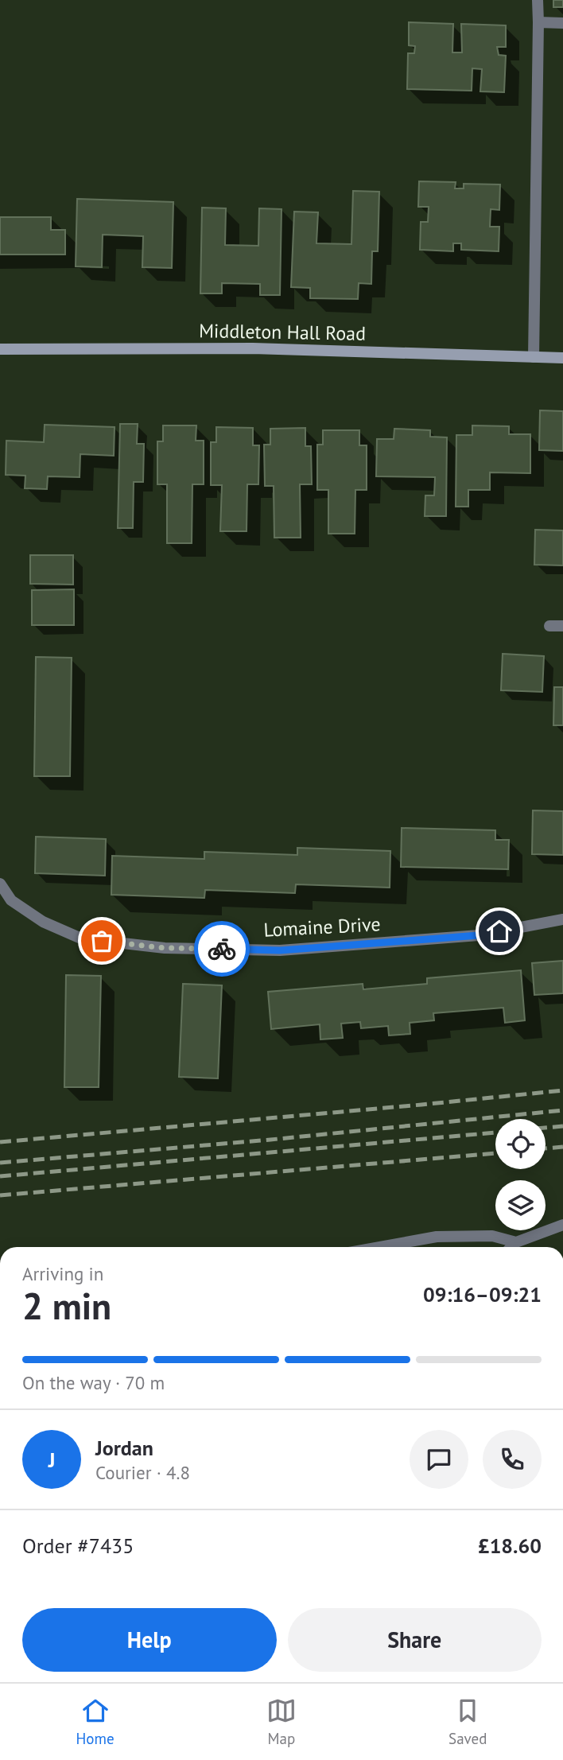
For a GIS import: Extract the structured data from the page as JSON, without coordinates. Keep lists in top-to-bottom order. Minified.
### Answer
{"streets":{"main road":["Middleton Hall Road"],"street":["Lomaine Drive"]},"page":{"heading":["2 min","Arriving in","09:16–09:21"],"panel":["Jordan","Courier · 4.8","Order #7435","£18.60"],"bar":"On the way · 70 m","round":"J","buttons":["Help","Share"],"tabs":["Home","Map","Saved"]}}
